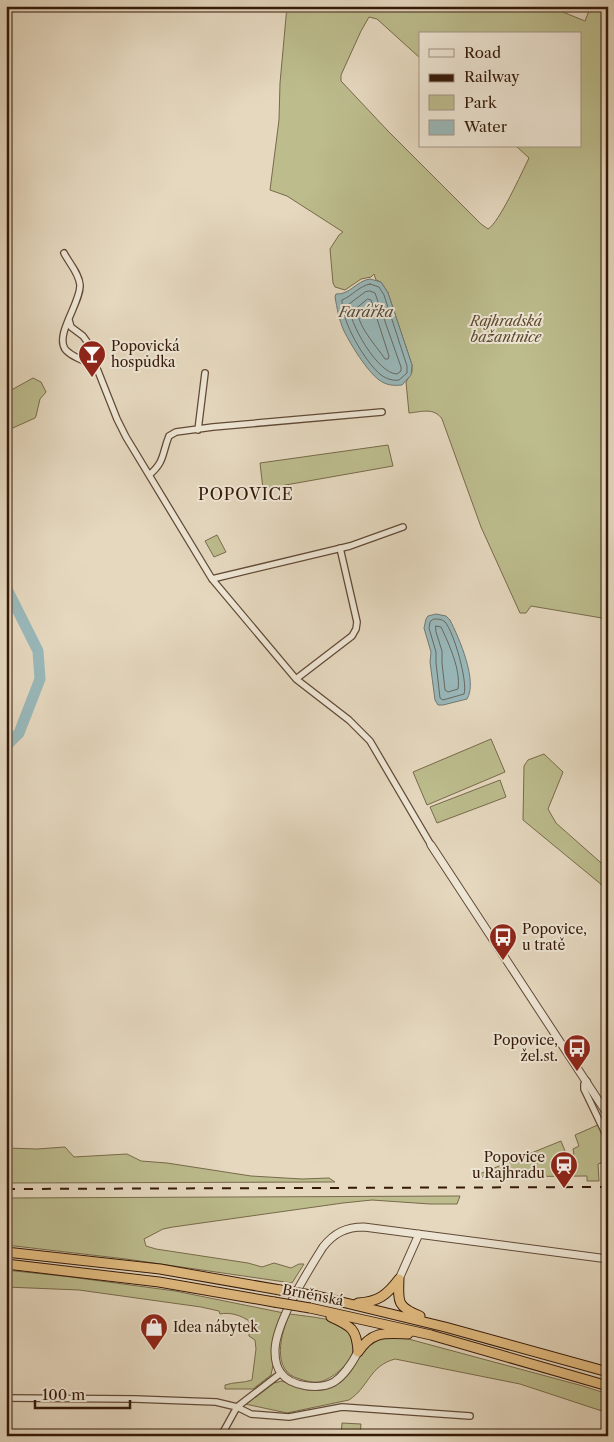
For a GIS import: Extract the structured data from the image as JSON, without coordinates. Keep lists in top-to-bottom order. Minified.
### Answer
{"streets":{"highway":["Brněnská"]},"districts":["POPOVICE"],"water":["Farářka"],"parks":["Rajhradská bažantnice"],"places":{"bar":["Popovická hospůdka"],"bus stop":["Popovice, u tratě","Popovice, žel.st."],"station":["Popovice u Rajhradu"],"shop":["Idea nábytek"]},"legend":["Road","Railway","Park","Water"],"scale_bar":"100 m"}
